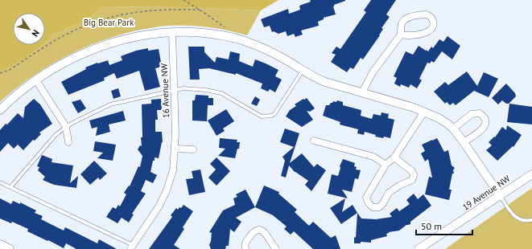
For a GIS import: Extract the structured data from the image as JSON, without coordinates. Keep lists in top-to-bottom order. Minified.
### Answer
{"streets":{"street":["16 Avenue NW","19 Avenue NW"]},"parks":["Big Bear Park"],"scale_bar":"50 m","north":"bottom right"}
